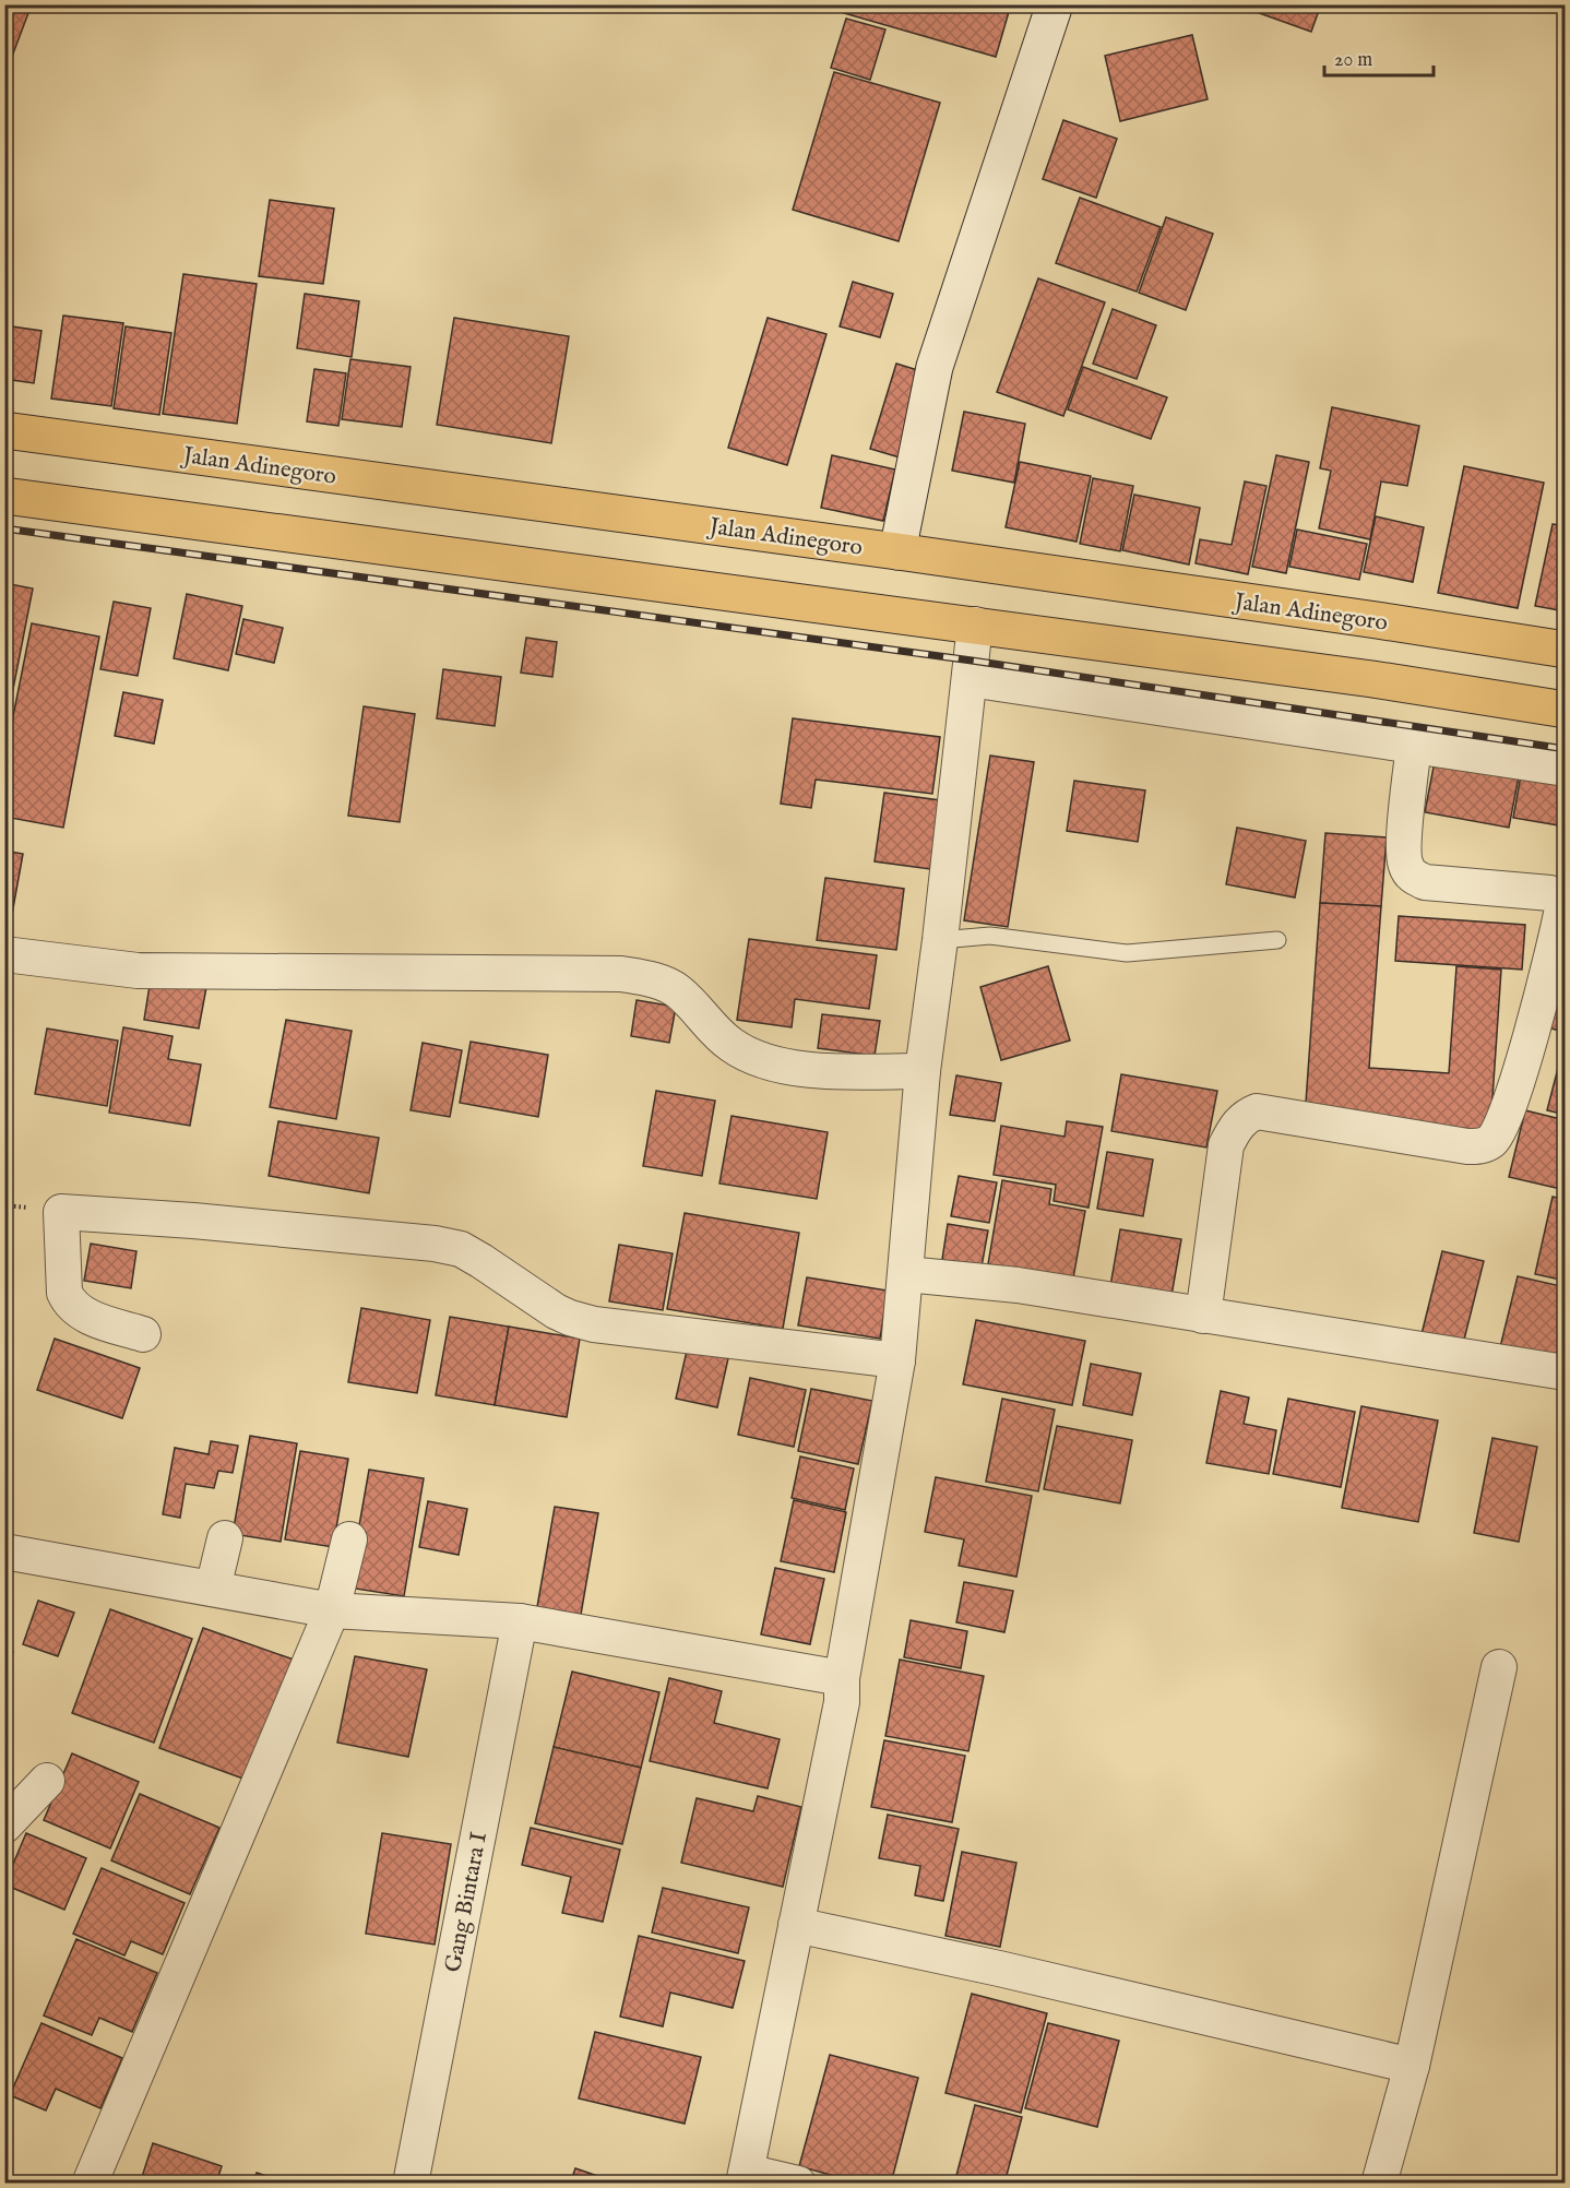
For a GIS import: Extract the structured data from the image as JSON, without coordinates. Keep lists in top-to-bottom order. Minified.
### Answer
{"streets":{"highway":["Jalan Adinegoro"],"street":["Gang Bintara I"]},"scale_bar":"20 m"}
